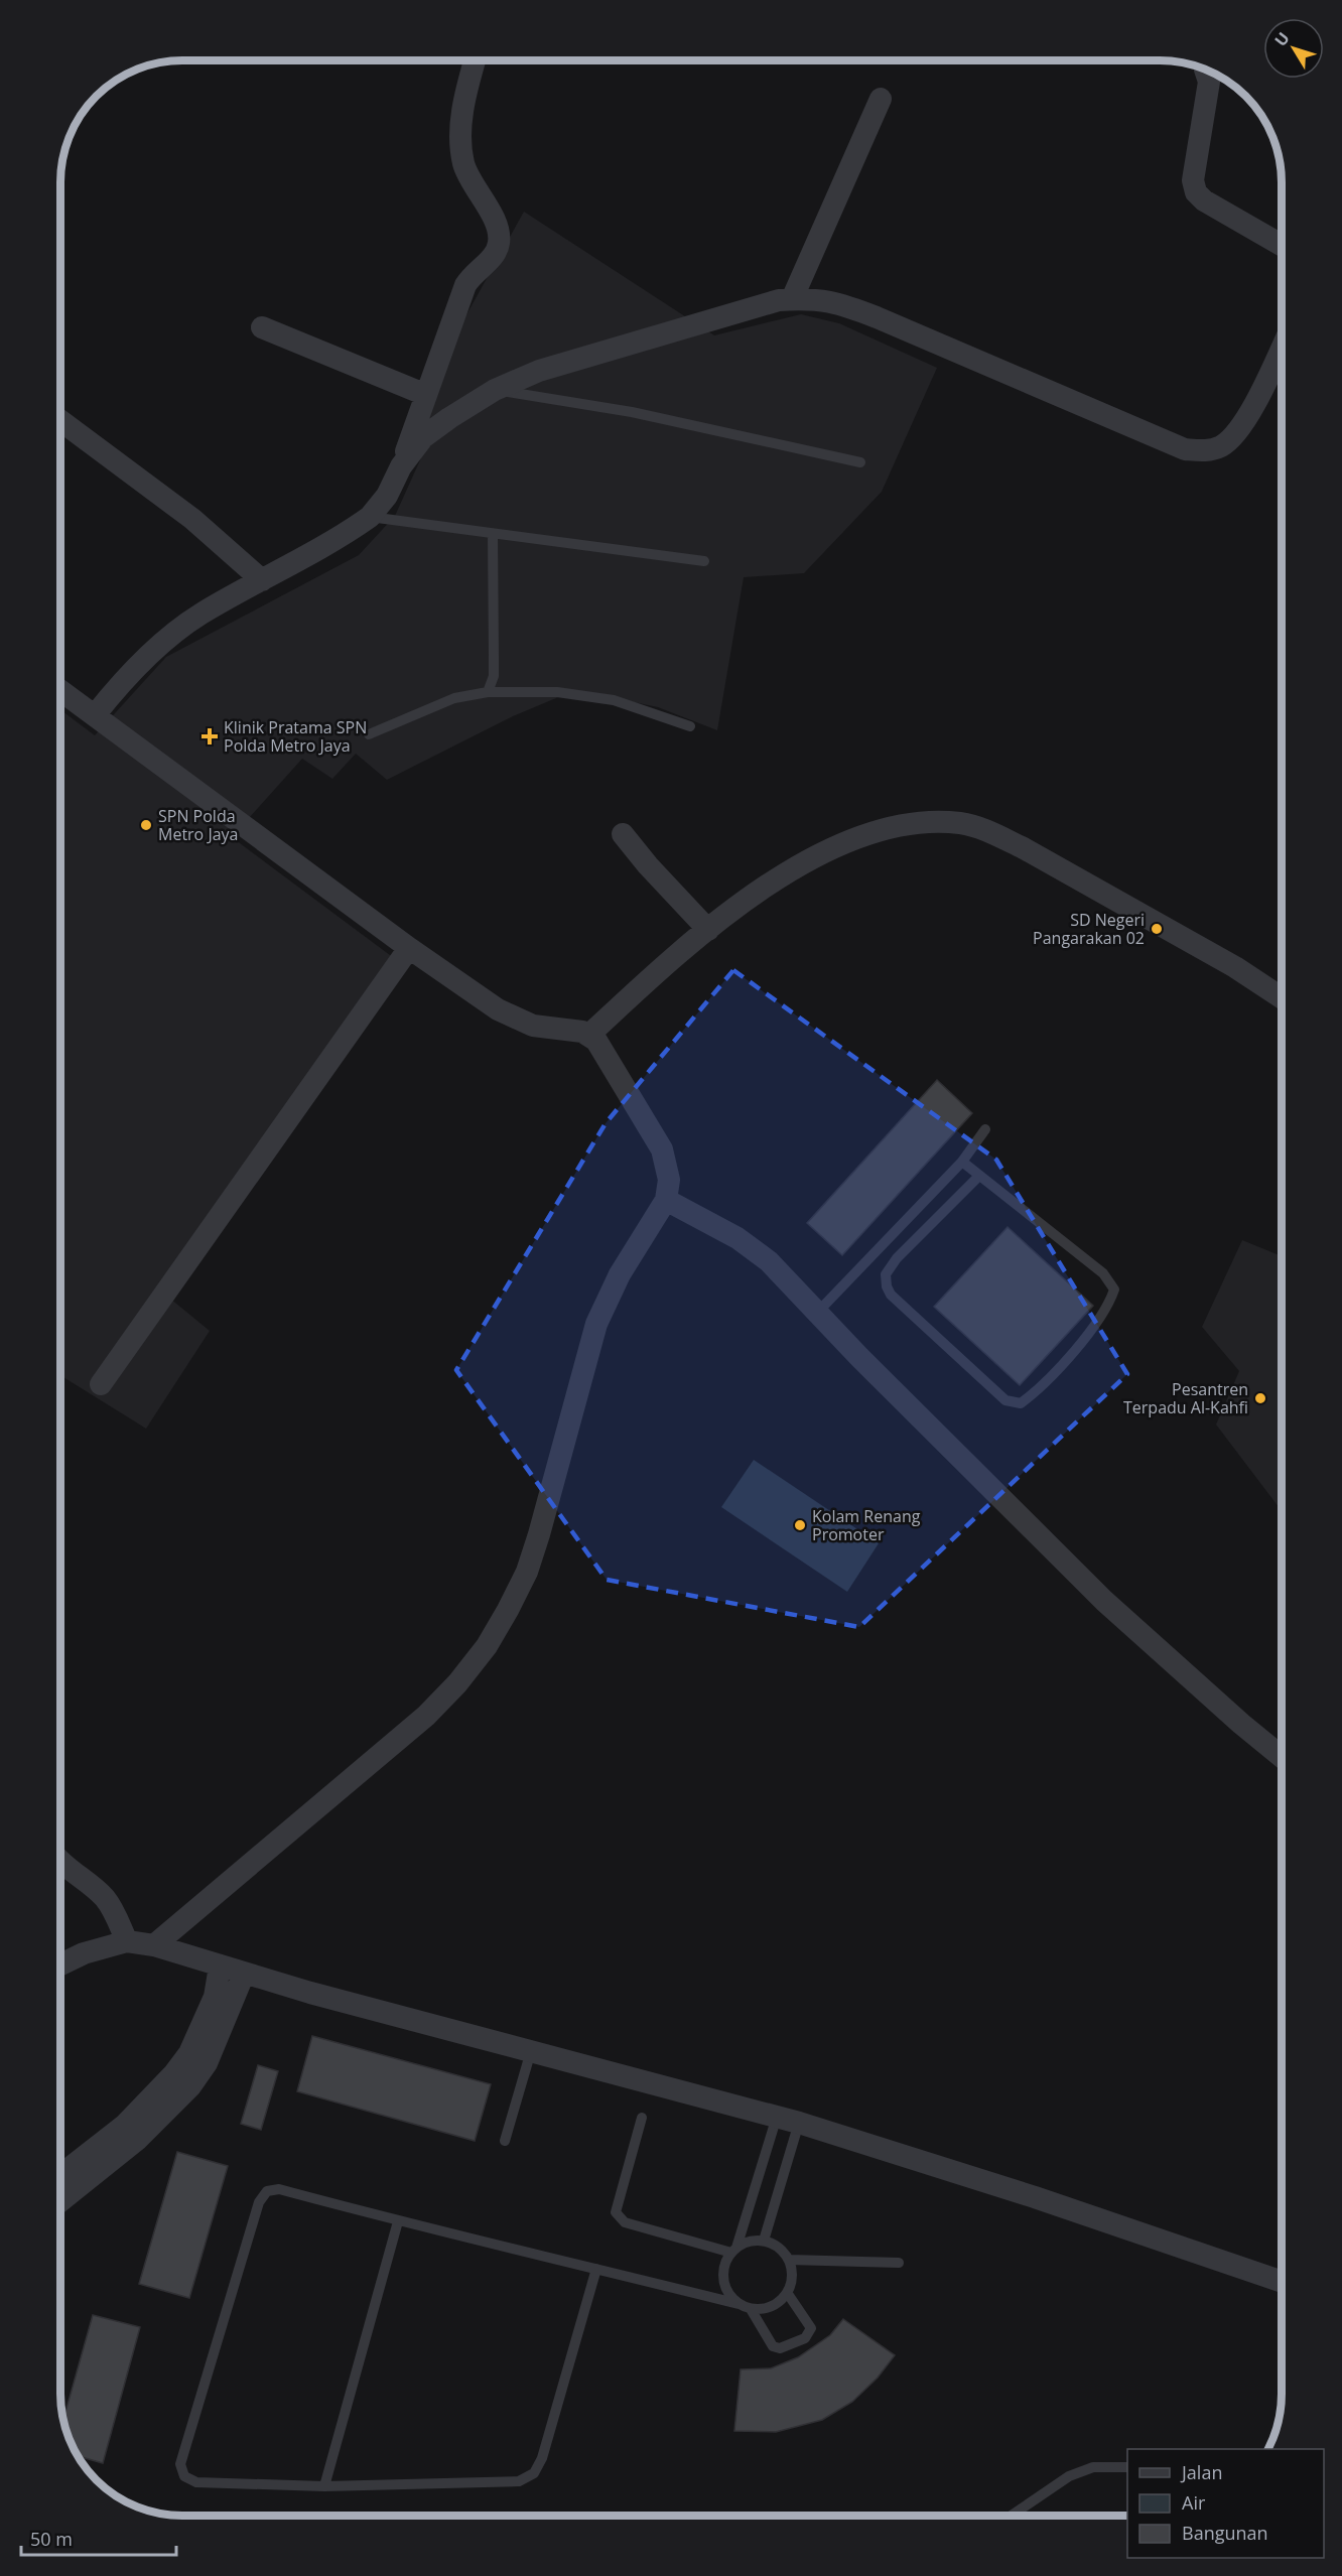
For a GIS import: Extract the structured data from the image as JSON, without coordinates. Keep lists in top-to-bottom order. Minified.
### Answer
{"places":{"health":["Klinik Pratama SPN Polda Metro Jaya"],"other":["SPN Polda Metro Jaya","SD Negeri Pangarakan 02","Pesantren Terpadu Al-Kahfi","Kolam Renang Promoter"]},"legend":["Jalan","Air","Bangunan"],"scale_bar":"50 m","north":"top left"}
